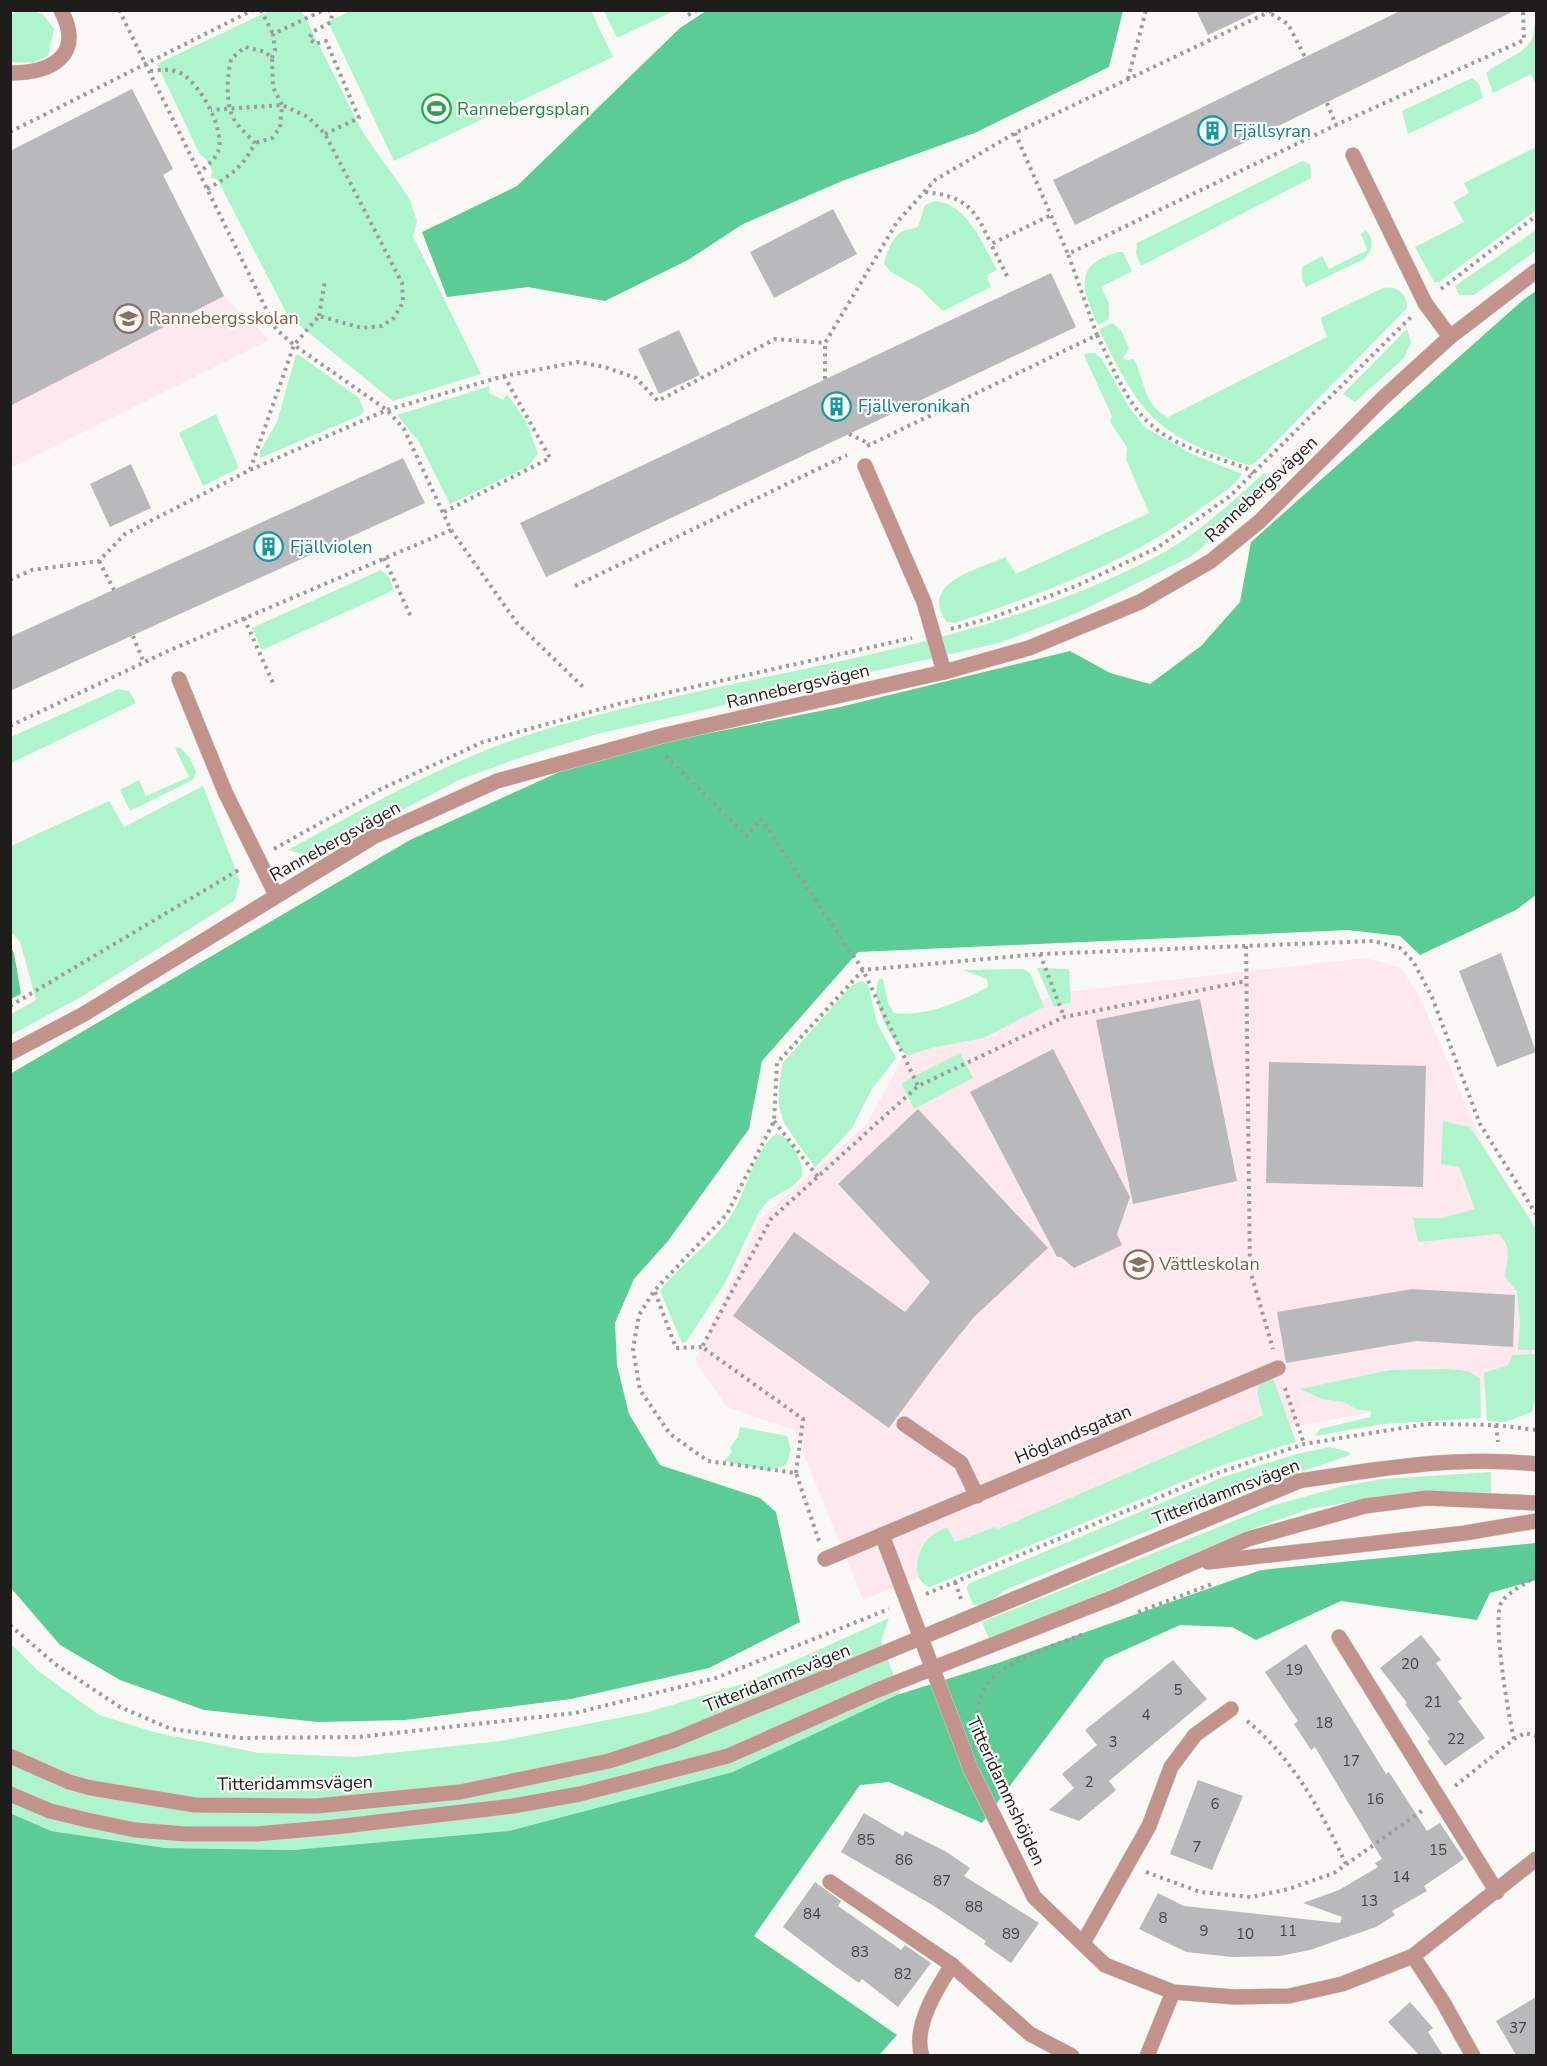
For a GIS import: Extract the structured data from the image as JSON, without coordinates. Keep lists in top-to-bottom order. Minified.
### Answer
{"streets":{"street":["Rannebergsvägen","Höglandsgatan","Titteridammsvägen","Titteridammshöjden"]},"crossings":[["Titteridammsvägen","Titteridammshöjden"]],"places":{"sports":["Rannebergsplan"],"building":["Fjällsyran","Fjällveronikan","Fjällviolen"],"school or university":["Rannebergsskolan","Vättleskolan"]},"house_numbers":["20","19","5","21","4","18","22","3","17","2","16","6","85","7","15","86","14","87","13","88","84","8","9","11","89","10","83","82","37"]}
